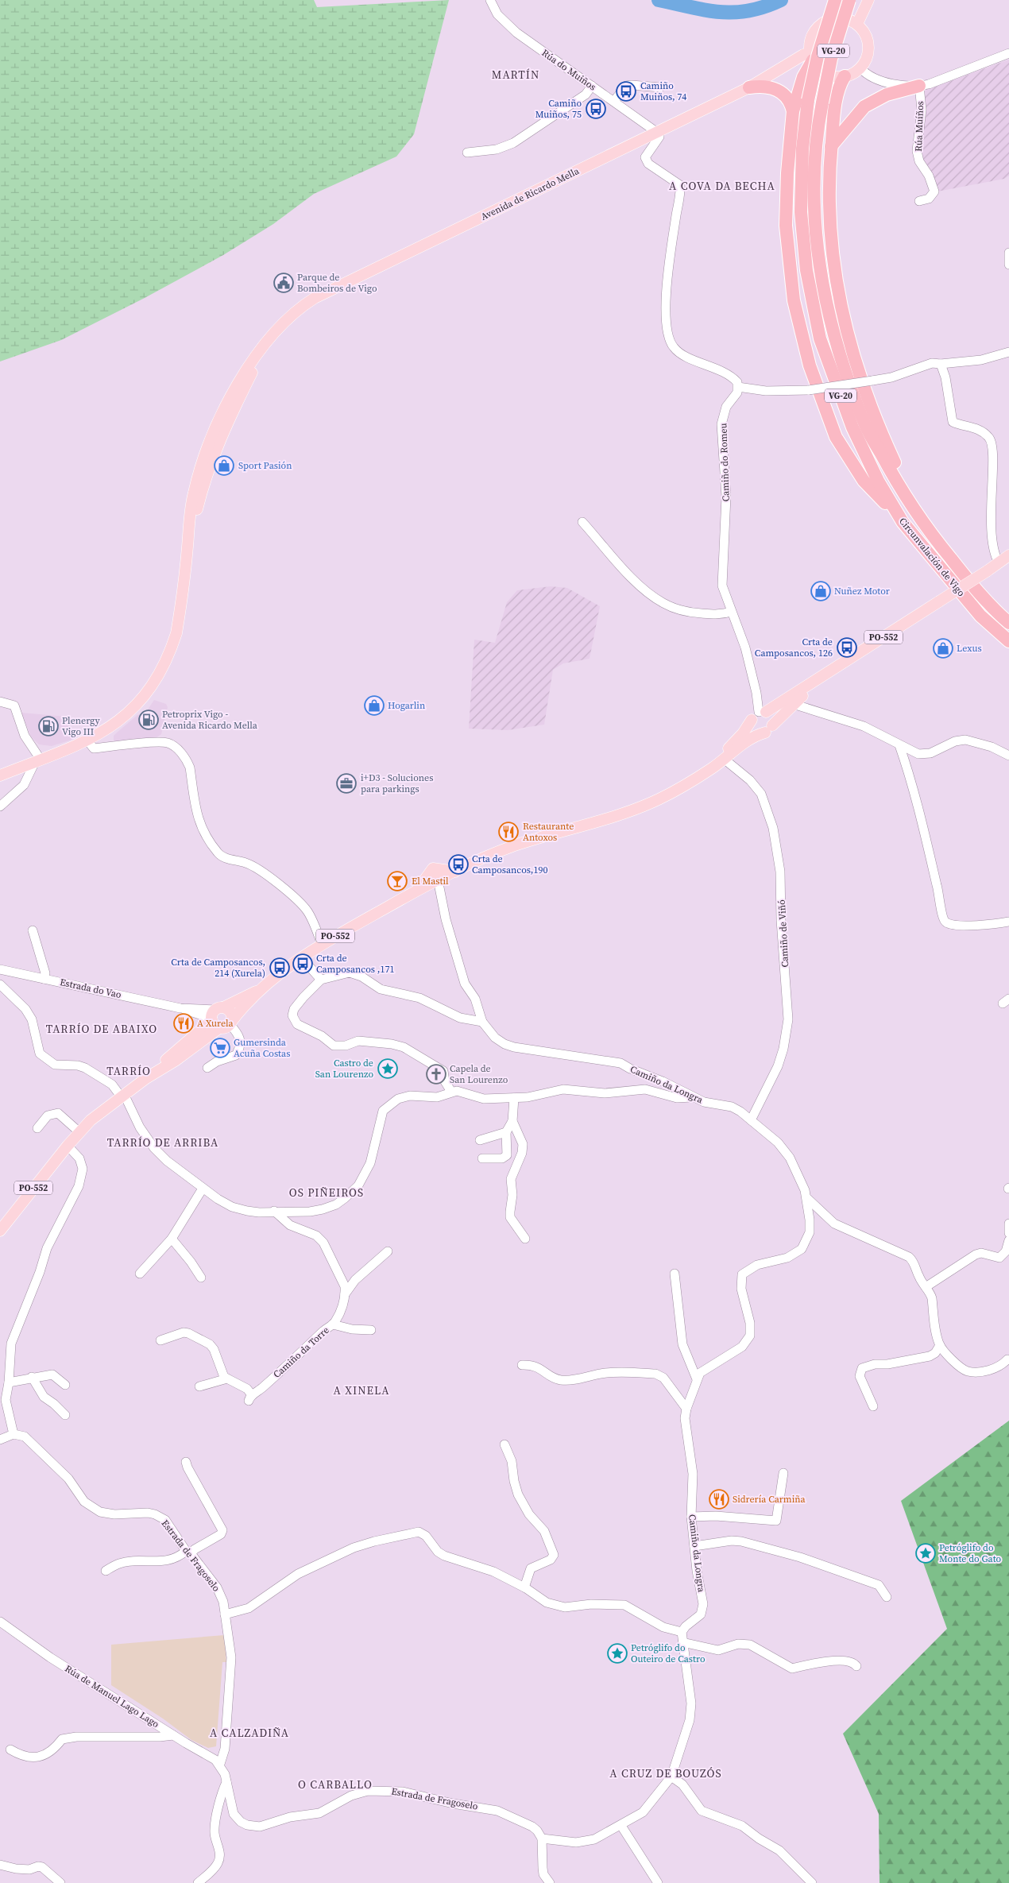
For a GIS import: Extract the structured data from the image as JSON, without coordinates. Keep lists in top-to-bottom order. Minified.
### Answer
{"streets":{"highway":["VG-20","Circunvalación de Vigo"],"main road":["Avenida de Ricardo Mella","PO-552"],"street":["Rúa do Muiños","Rúa Muíños","Camiño do Romeu","Camiño de Viñó","Estrada do Vao","Camiño da Longra","Camiño da Torre","Estrada de Fragoselo","Rúa de Manuel Lago Lago"]},"crossings":[["Rúa do Muiños","Avenida de Ricardo Mella"],["Camiño do Romeu","PO-552"],["PO-552","Camiño de Viñó"],["PO-552","Estrada do Vao"],["PO-552","Camiño da Longra"],["Camiño de Viñó","Camiño da Longra"],["Estrada de Fragoselo","Rúa de Manuel Lago Lago"]],"districts":["MARTÍN","A COVA DA BECHA","TARRÍO DE ABAIXO","TARRÍO","TARRÍO DE ARRIBA","OS PIÑEIROS","A XINELA","A CALZADIÑA","A CRUZ DE BOUZÓS","O CARBALLO"],"places":{"bus stop":["Camiño Muiños, 74","Camiño Muiños, 75","Crta de Camposancos, 126","Crta de Camposancos,190","Crta de Camposancos ,171","Crta de Camposancos, 214 (Xurela)"],"public building":["Parque de Bombeiros de Vigo"],"shop":["Sport Pasión","Nuñez Motor","Lexus","Hogarlin"],"fuel station":["Petroprix Vigo - Avenida Ricardo Mella","Plenergy Vigo III"],"office":["i+D3 - Soluciones para parkings"],"restaurant":["Restaurante Antoxos","A Xurela","Sidrería Carmiña"],"bar":["El Mastil"],"supermarket":["Gumersinda Acuña Costas"],"place":["Castro de San Lourenzo","Petróglifo do Monte do Gato","Petróglifo do Outeiro de Castro"],"church":["Capela de San Lourenzo"]}}
